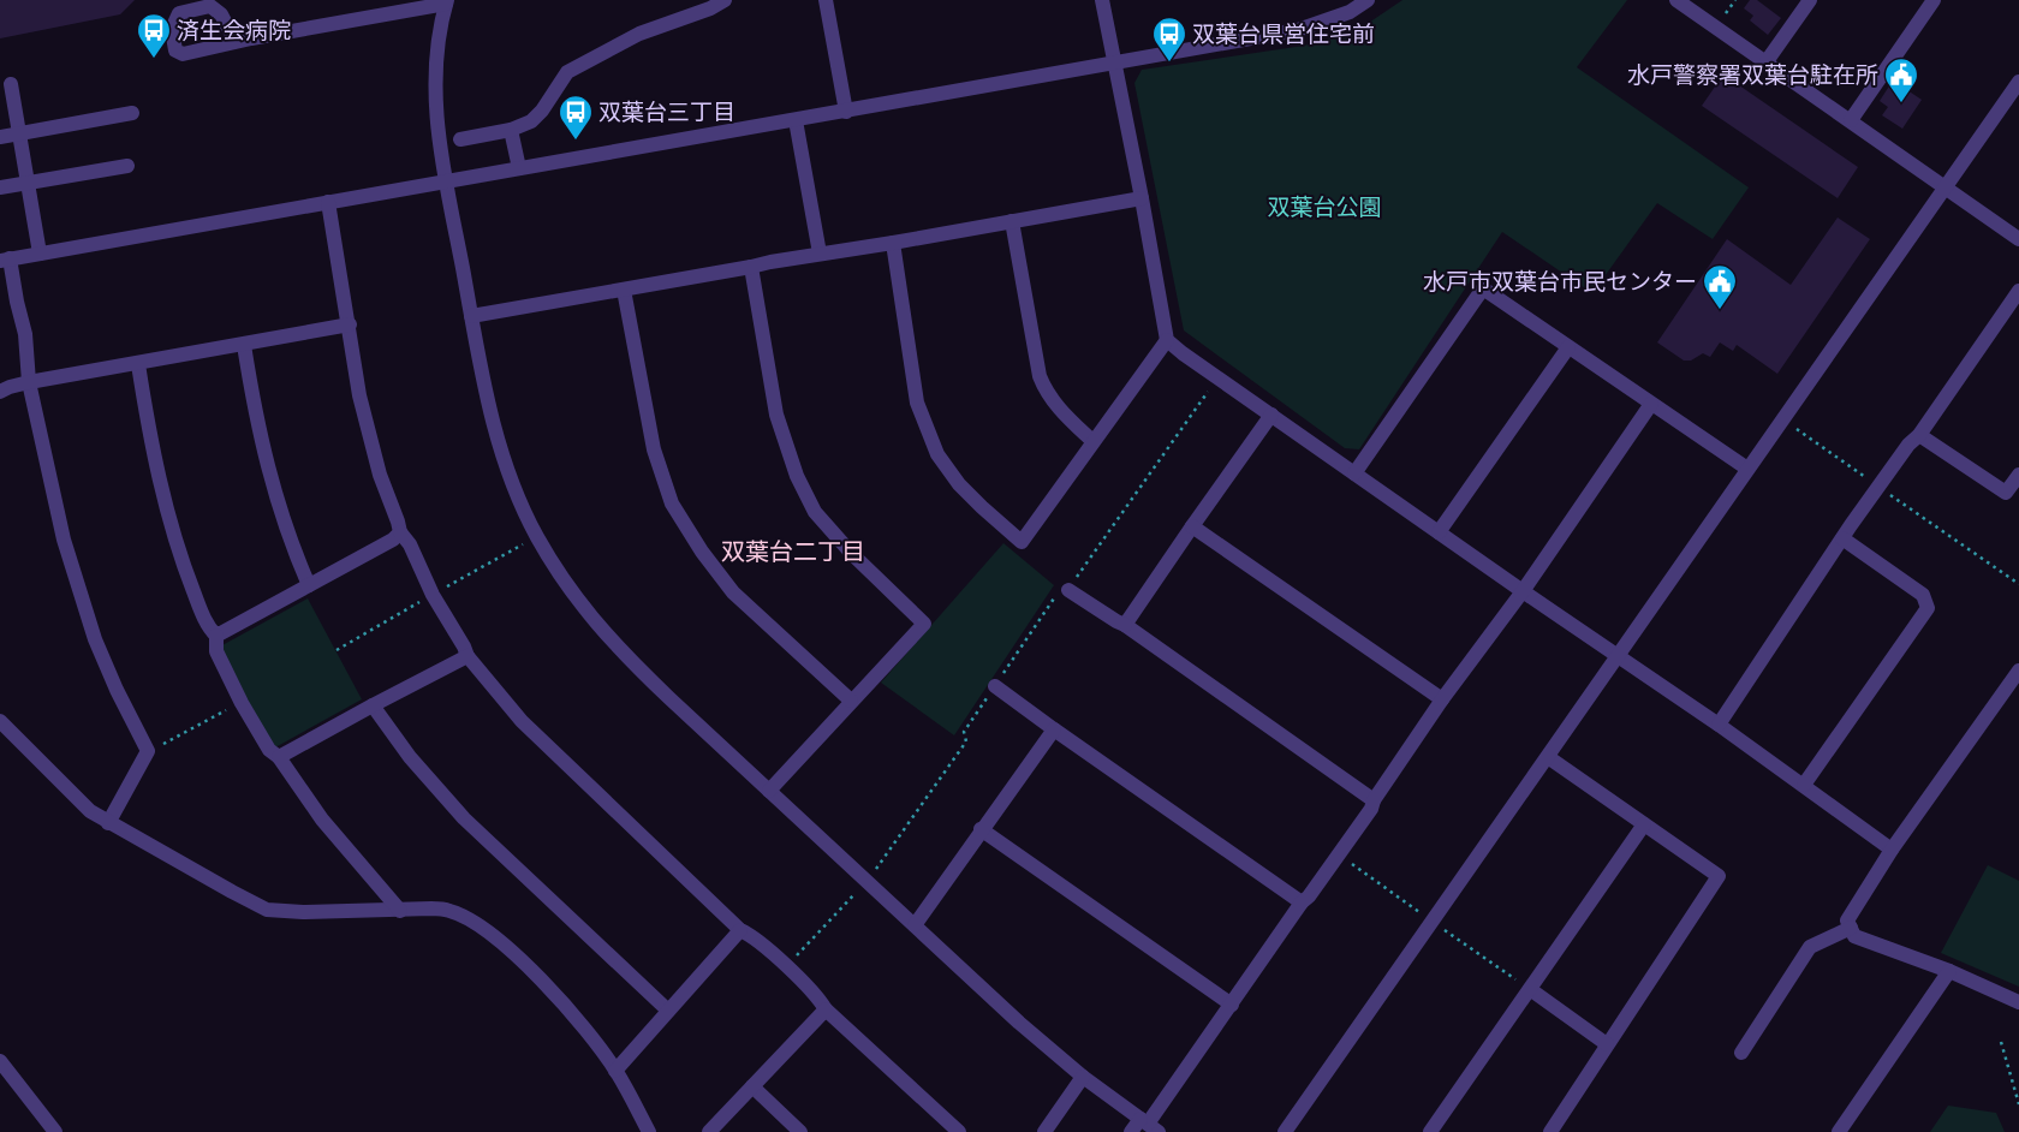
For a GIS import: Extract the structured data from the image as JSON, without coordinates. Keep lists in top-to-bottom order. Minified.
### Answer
{"districts":["双葉台二丁目"],"parks":["双葉台公園"],"places":{"bus stop":["済生会病院","双葉台県営住宅前","双葉台三丁目"],"public building":["水戸警察署双葉台駐在所","水戸市双葉台市民センター"]}}
